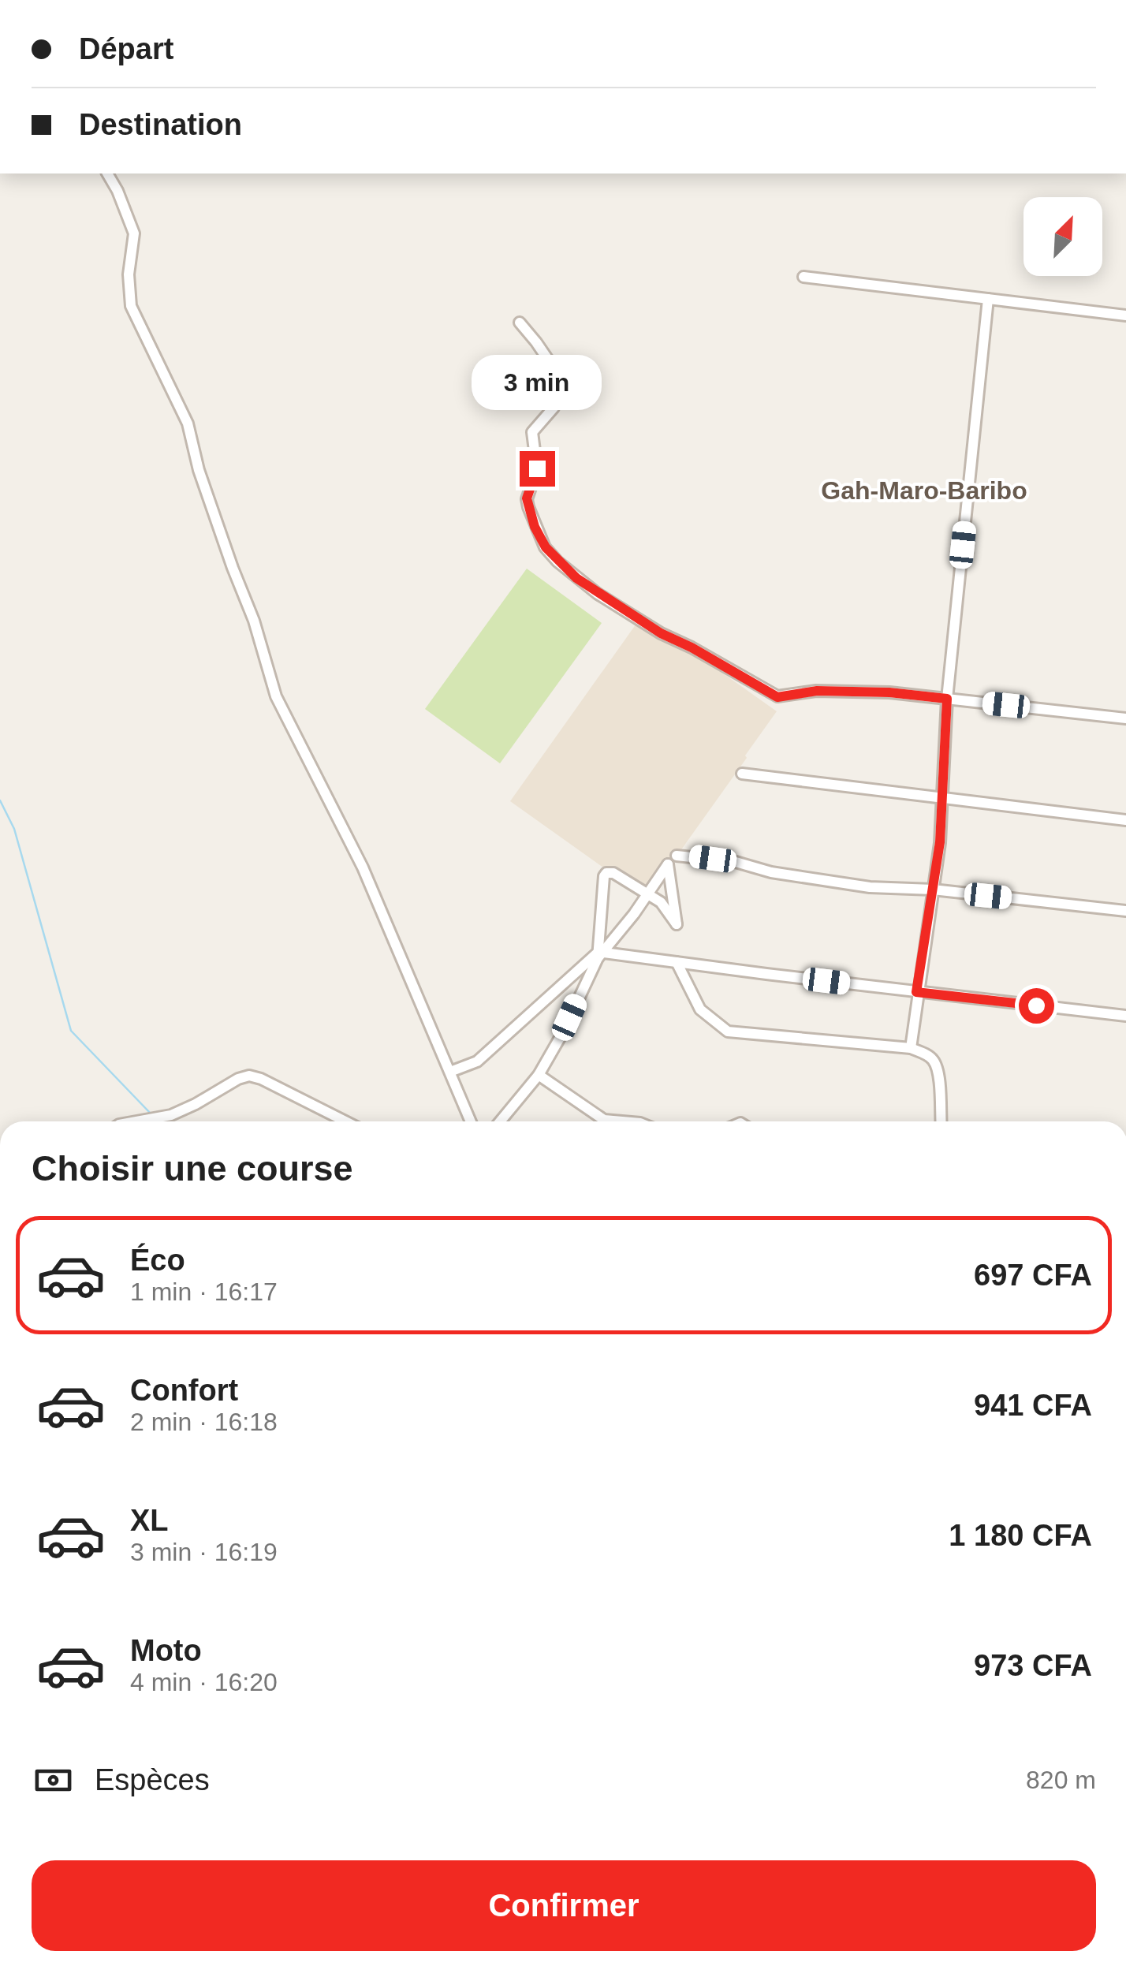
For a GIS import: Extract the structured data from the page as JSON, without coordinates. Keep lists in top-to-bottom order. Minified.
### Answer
{"districts":["Gah-Maro-Baribo"],"north":"top right","page":{"banner":["Départ","Destination"],"bubble":"3 min","heading":"Choisir une course","list":[{"name":"Éco","note":"1 min · 16:17","value":"697 CFA"},{"name":"Confort","note":"2 min · 16:18","value":"941 CFA"},{"name":"XL","note":"3 min · 16:19","value":"1 180 CFA"},{"name":"Moto","note":"4 min · 16:20","value":"973 CFA"}],"pay":["Espèces","820 m"],"buttons":"Confirmer"}}
